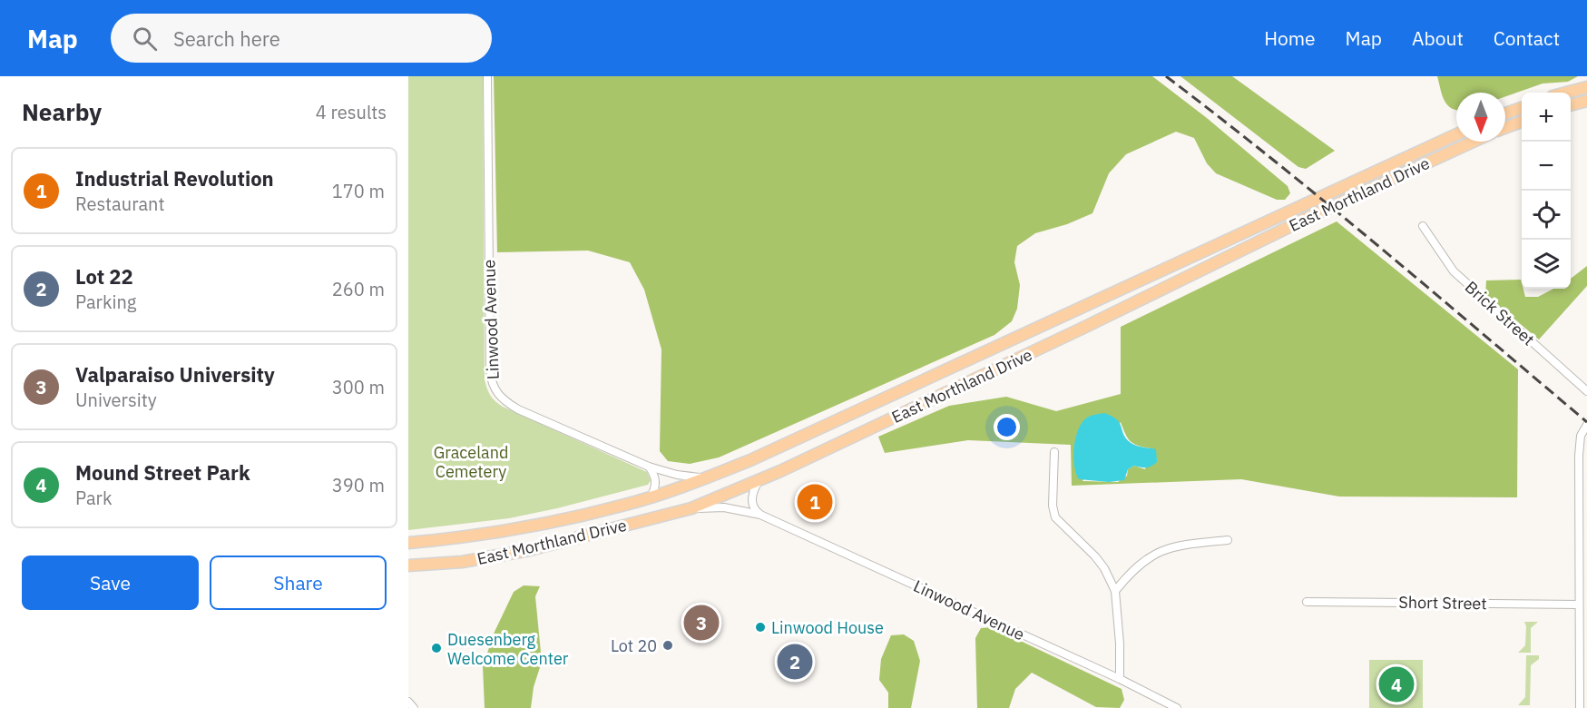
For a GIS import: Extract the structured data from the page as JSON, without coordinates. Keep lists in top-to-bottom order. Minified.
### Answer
{"streets":{"highway":["East Morthland Drive"],"street":["Brick Street","Linwood Avenue","Short Street"]},"crossings":[["East Morthland Drive","Linwood Avenue"]],"parks":["Graceland Cemetery"],"places":["Linwood House","Lot 20","Duesenberg Welcome Center"],"north":"bottom","page":{"header":"Map","search":"Search here","nav":["Home","Map","About","Contact"],"heading":["Nearby","4 results"],"map_buttons":["+","−"],"list":[{"mark":"1","name":"Industrial Revolution","note":"Restaurant","value":"170 m"},{"mark":"2","name":"Lot 22","note":"Parking","value":"260 m"},{"mark":"3","name":"Valparaiso University","note":"University","value":"300 m"},{"mark":"4","name":"Mound Street Park","note":"Park","value":"390 m"}],"pins":["1","3","2","4"],"buttons":["Save","Share"]}}
